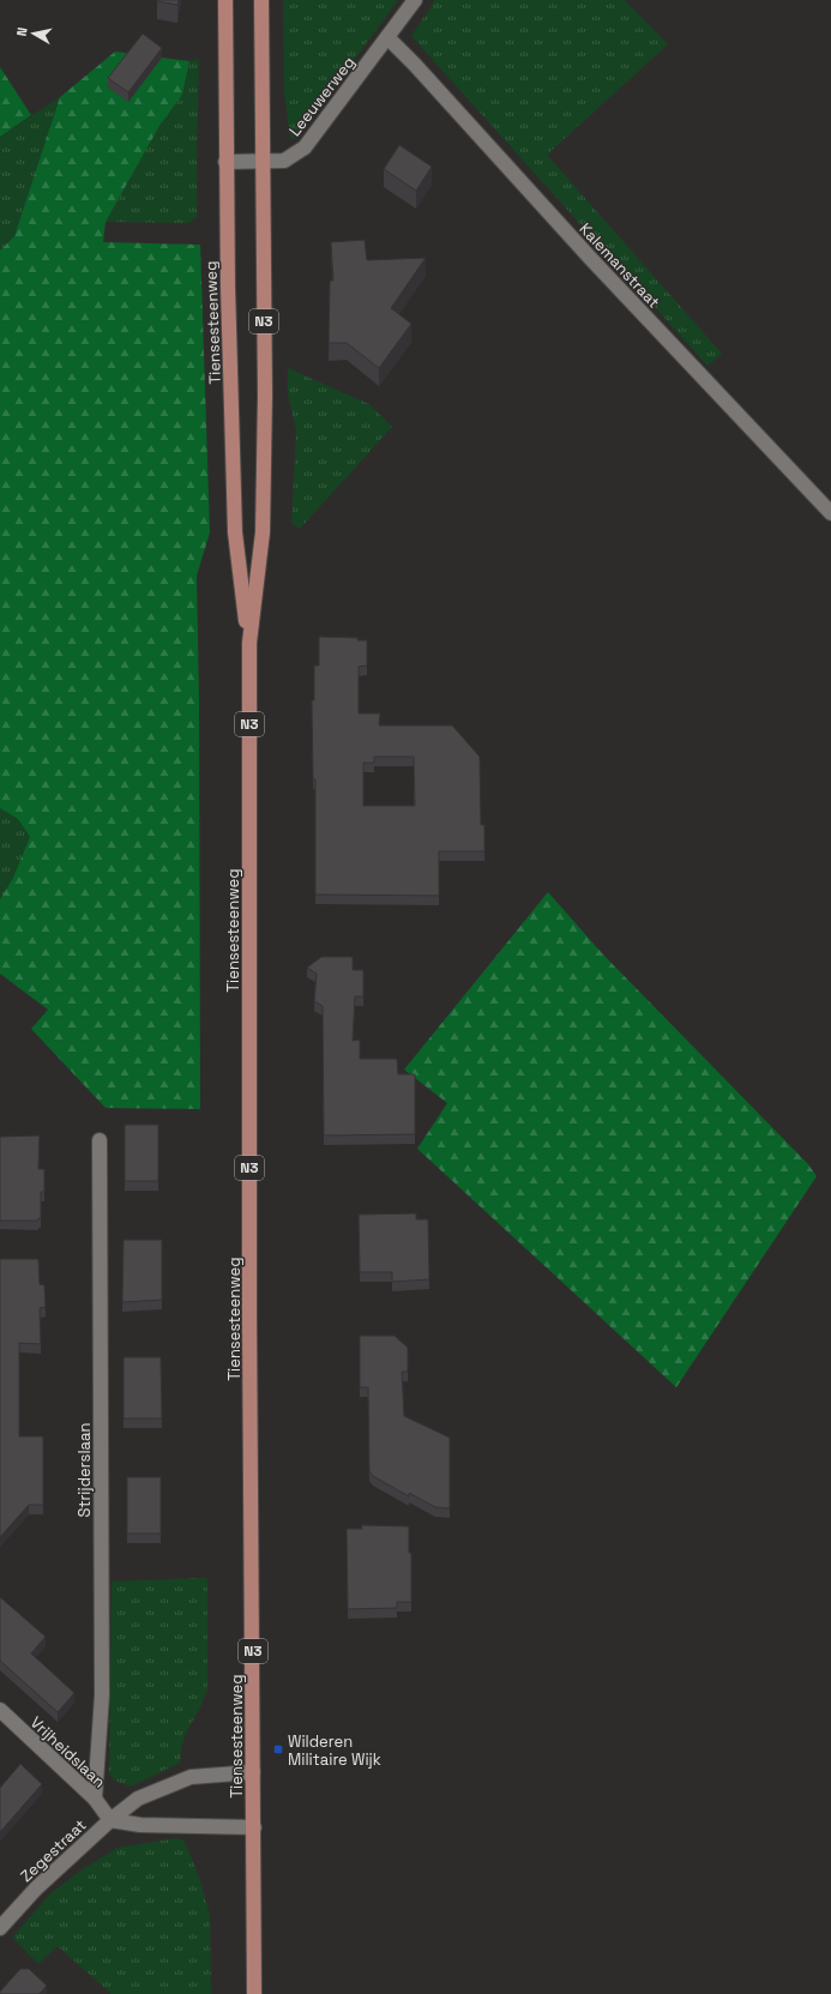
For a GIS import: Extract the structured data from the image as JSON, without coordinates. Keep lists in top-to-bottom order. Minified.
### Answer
{"streets":{"main road":["N3","Tiensesteenweg"],"street":["Leeuwerweg","Kalemanstraat","Strijderslaan","Vrijheidslaan","Zegestraat"]},"crossings":[["Leeuwerweg","Kalemanstraat"],["Leeuwerweg","Tiensesteenweg"],["Tiensesteenweg","Zegestraat"],["Strijderslaan","Vrijheidslaan"],["Vrijheidslaan","Zegestraat"]],"places":{"transit":["Wilderen Militaire Wijk"]},"north":"left"}
